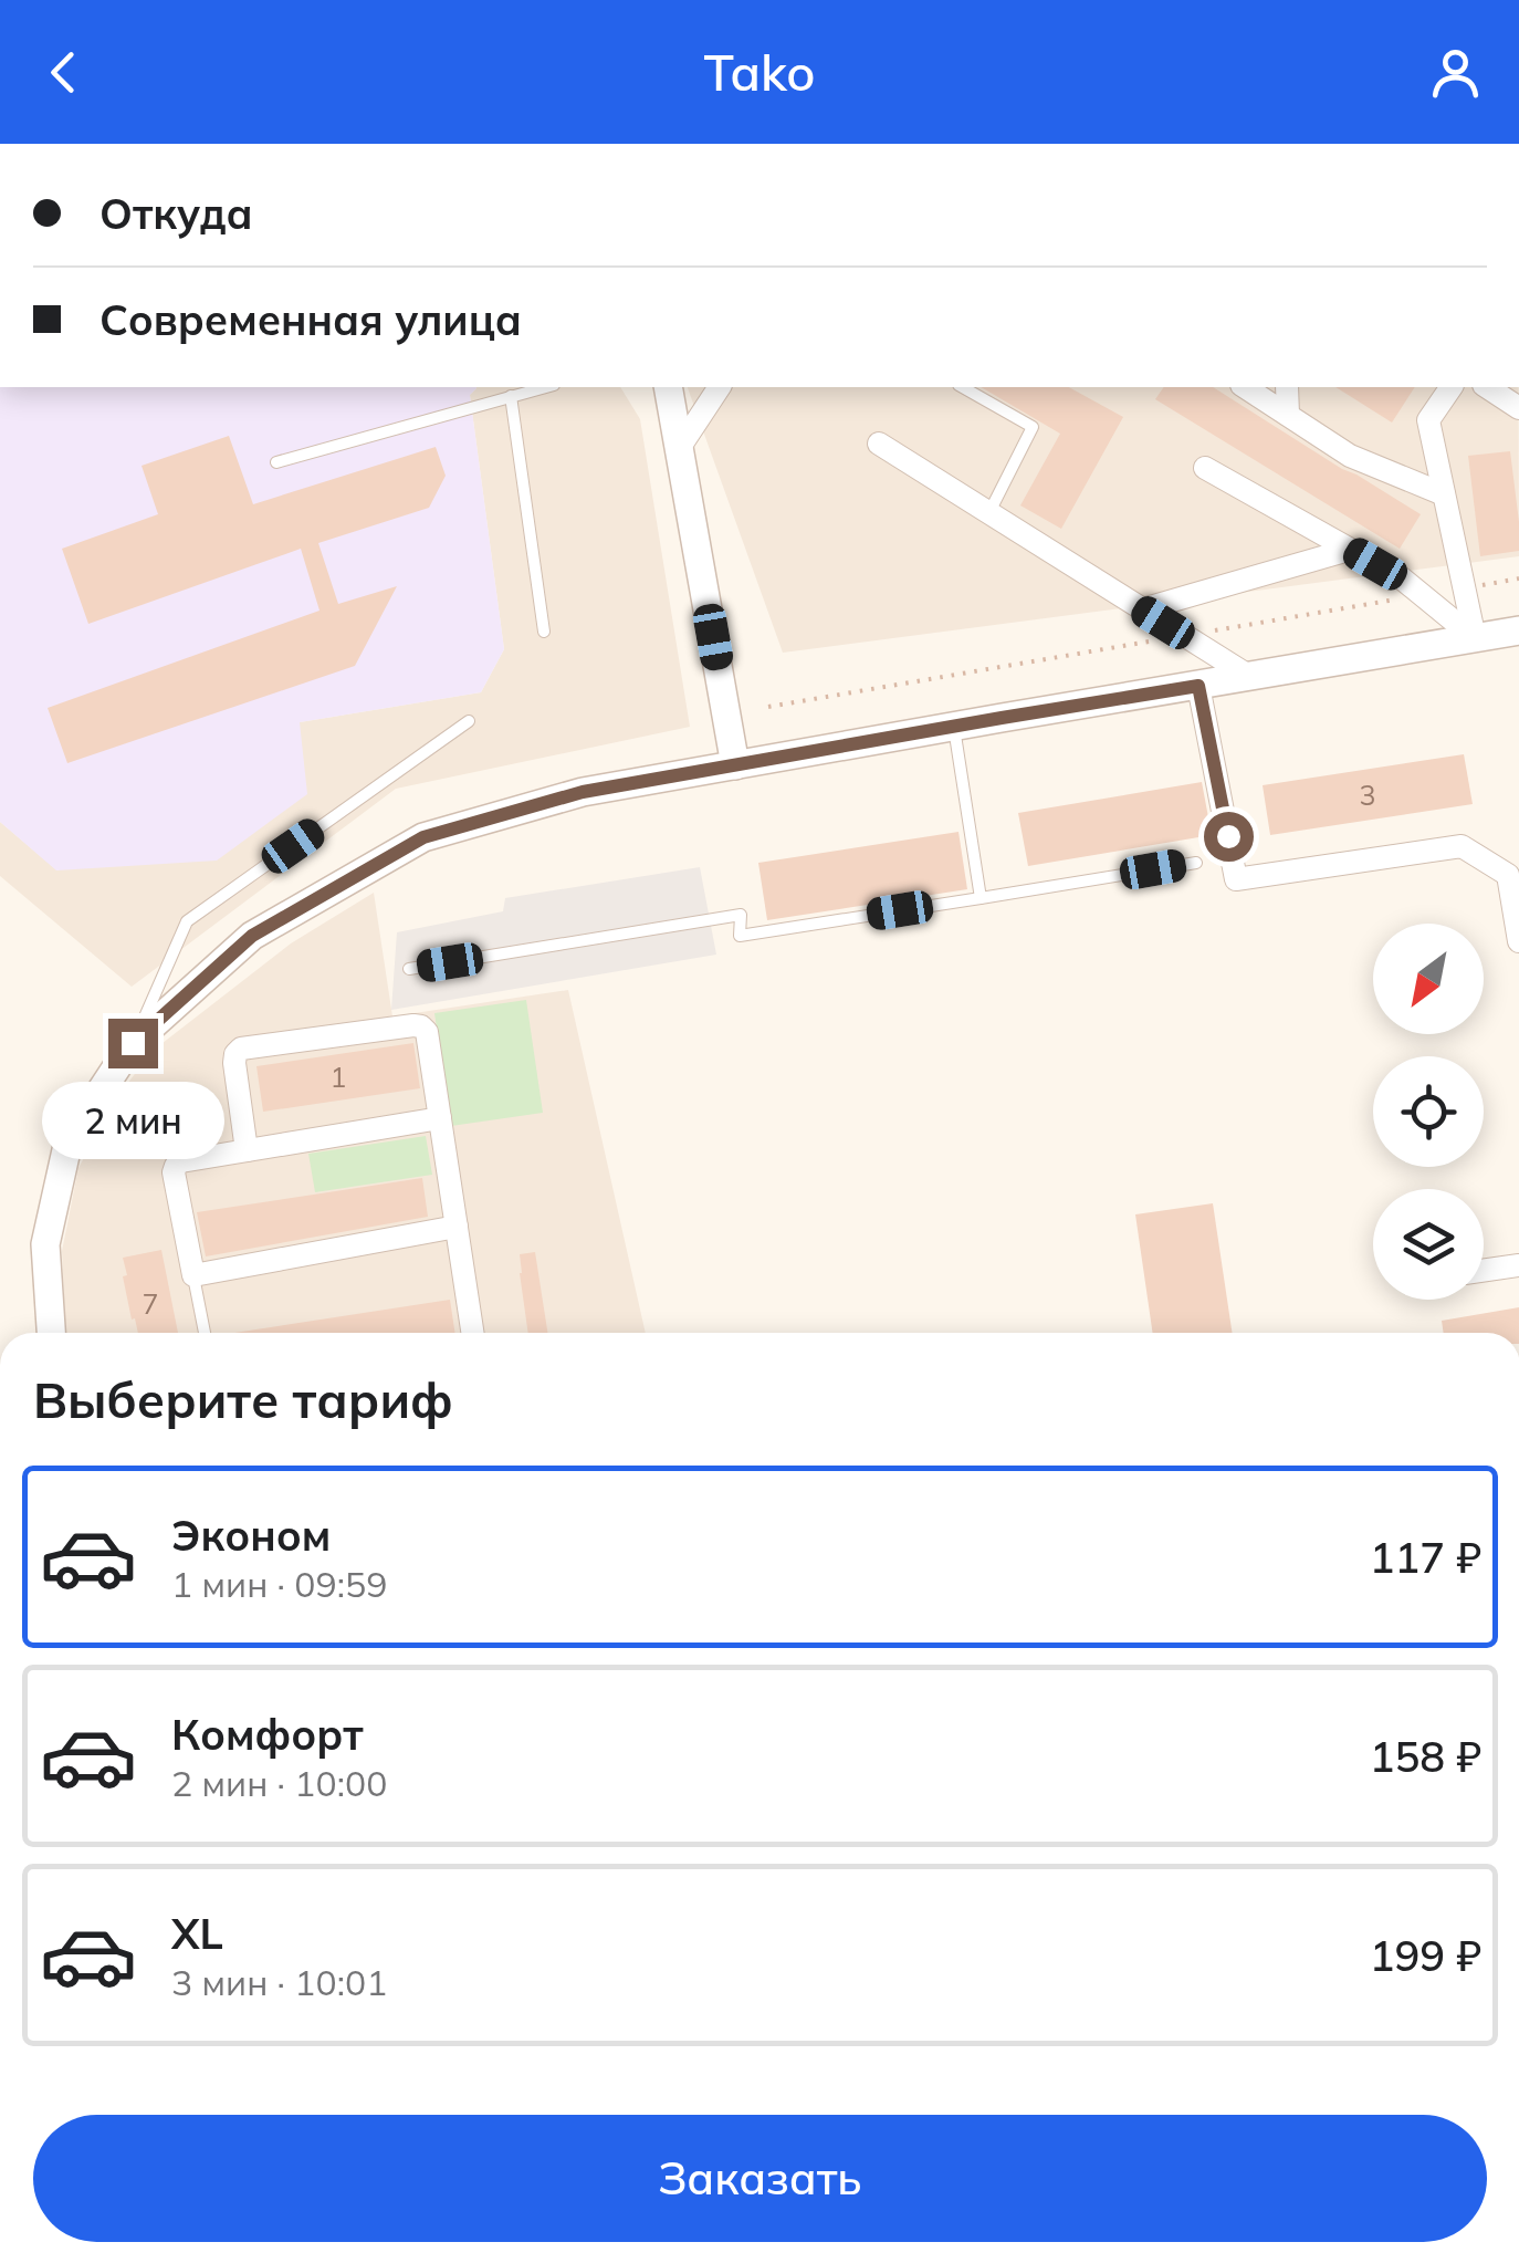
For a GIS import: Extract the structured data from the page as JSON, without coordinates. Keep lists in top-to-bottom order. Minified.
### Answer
{"house_numbers":["3","1","7"],"north":"bottom left","page":{"header":"Tako","banner":["Откуда","Современная улица"],"bubble":"2 мин","heading":"Выберите тариф","list":[{"name":"Эконом","note":"1 мин · 09:59","value":"117 ₽"},{"name":"Комфорт","note":"2 мин · 10:00","value":"158 ₽"},{"name":"XL","note":"3 мин · 10:01","value":"199 ₽"}],"buttons":"Заказать"}}
